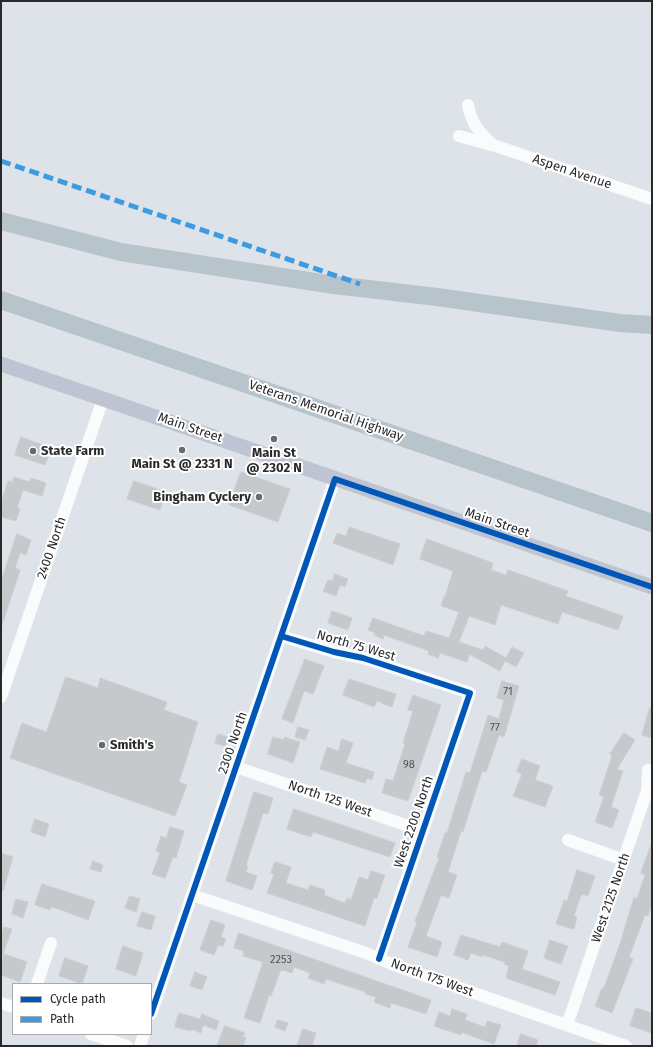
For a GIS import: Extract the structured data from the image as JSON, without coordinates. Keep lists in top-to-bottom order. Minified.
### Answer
{"streets":{"highway":["Veterans Memorial Highway"],"main road":["Main Street"],"street":["Aspen Avenue","2400 North","North 75 West","2300 North","North 125 West","West 2200 North","West 2125 North","North 175 West"]},"crossings":[["Main Street","2400 North"],["Main Street","2300 North"],["North 75 West","2300 North"],["North 75 West","West 2200 North"],["2300 North","North 125 West"],["2300 North","North 175 West"],["North 125 West","West 2200 North"],["West 2200 North","North 175 West"],["West 2125 North","North 175 West"]],"places":["Main St @ 2302 N","Main St @ 2331 N","State Farm","Bingham Cyclery","Smith's"],"house_numbers":["71","77","98","2253"],"legend":["Cycle path","Path"]}
